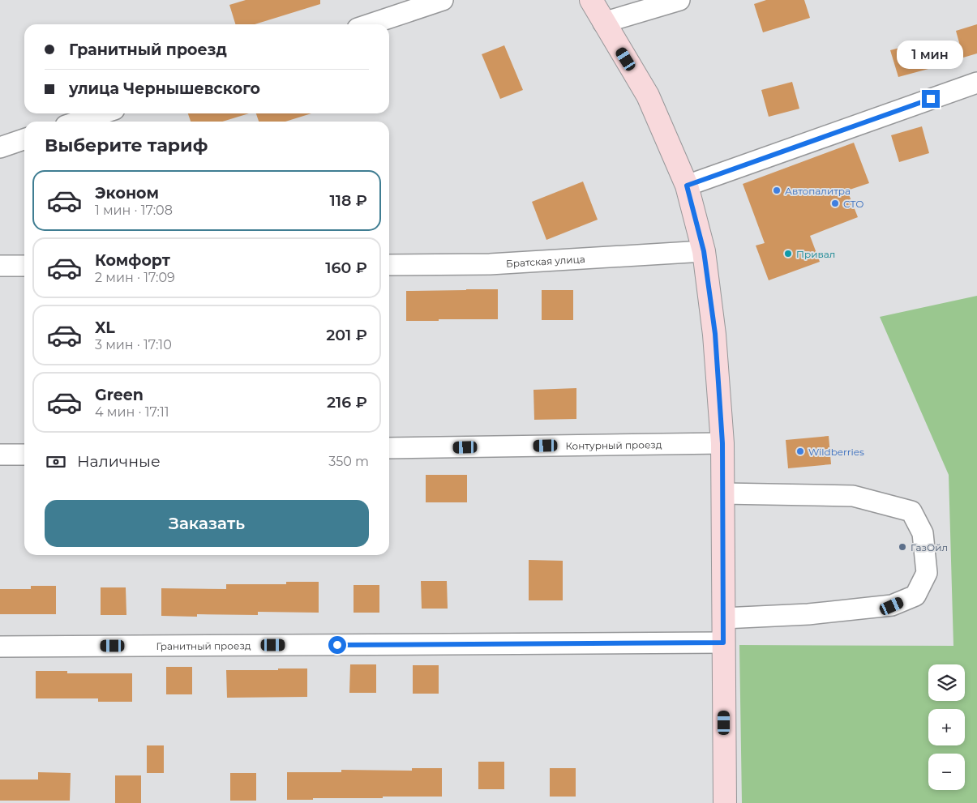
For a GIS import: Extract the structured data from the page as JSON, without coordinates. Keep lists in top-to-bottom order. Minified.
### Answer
{"streets":{"street":["Братская улица","Контурный проезд","Гранитный проезд"]},"places":["Автопалитра","СТО","Привал","Wildberries","ГазОйл"],"page":{"banner":["Гранитный проезд","улица Чернышевского"],"bubble":"1 мин","heading":"Выберите тариф","list":[{"name":"Эконом","note":"1 мин · 17:08","value":"118 ₽"},{"name":"Комфорт","note":"2 мин · 17:09","value":"160 ₽"},{"name":"XL","note":"3 мин · 17:10","value":"201 ₽"},{"name":"Green","note":"4 мин · 17:11","value":"216 ₽"}],"pay":["Наличные","350 m"],"buttons":"Заказать","map_buttons":["+","−"]}}
